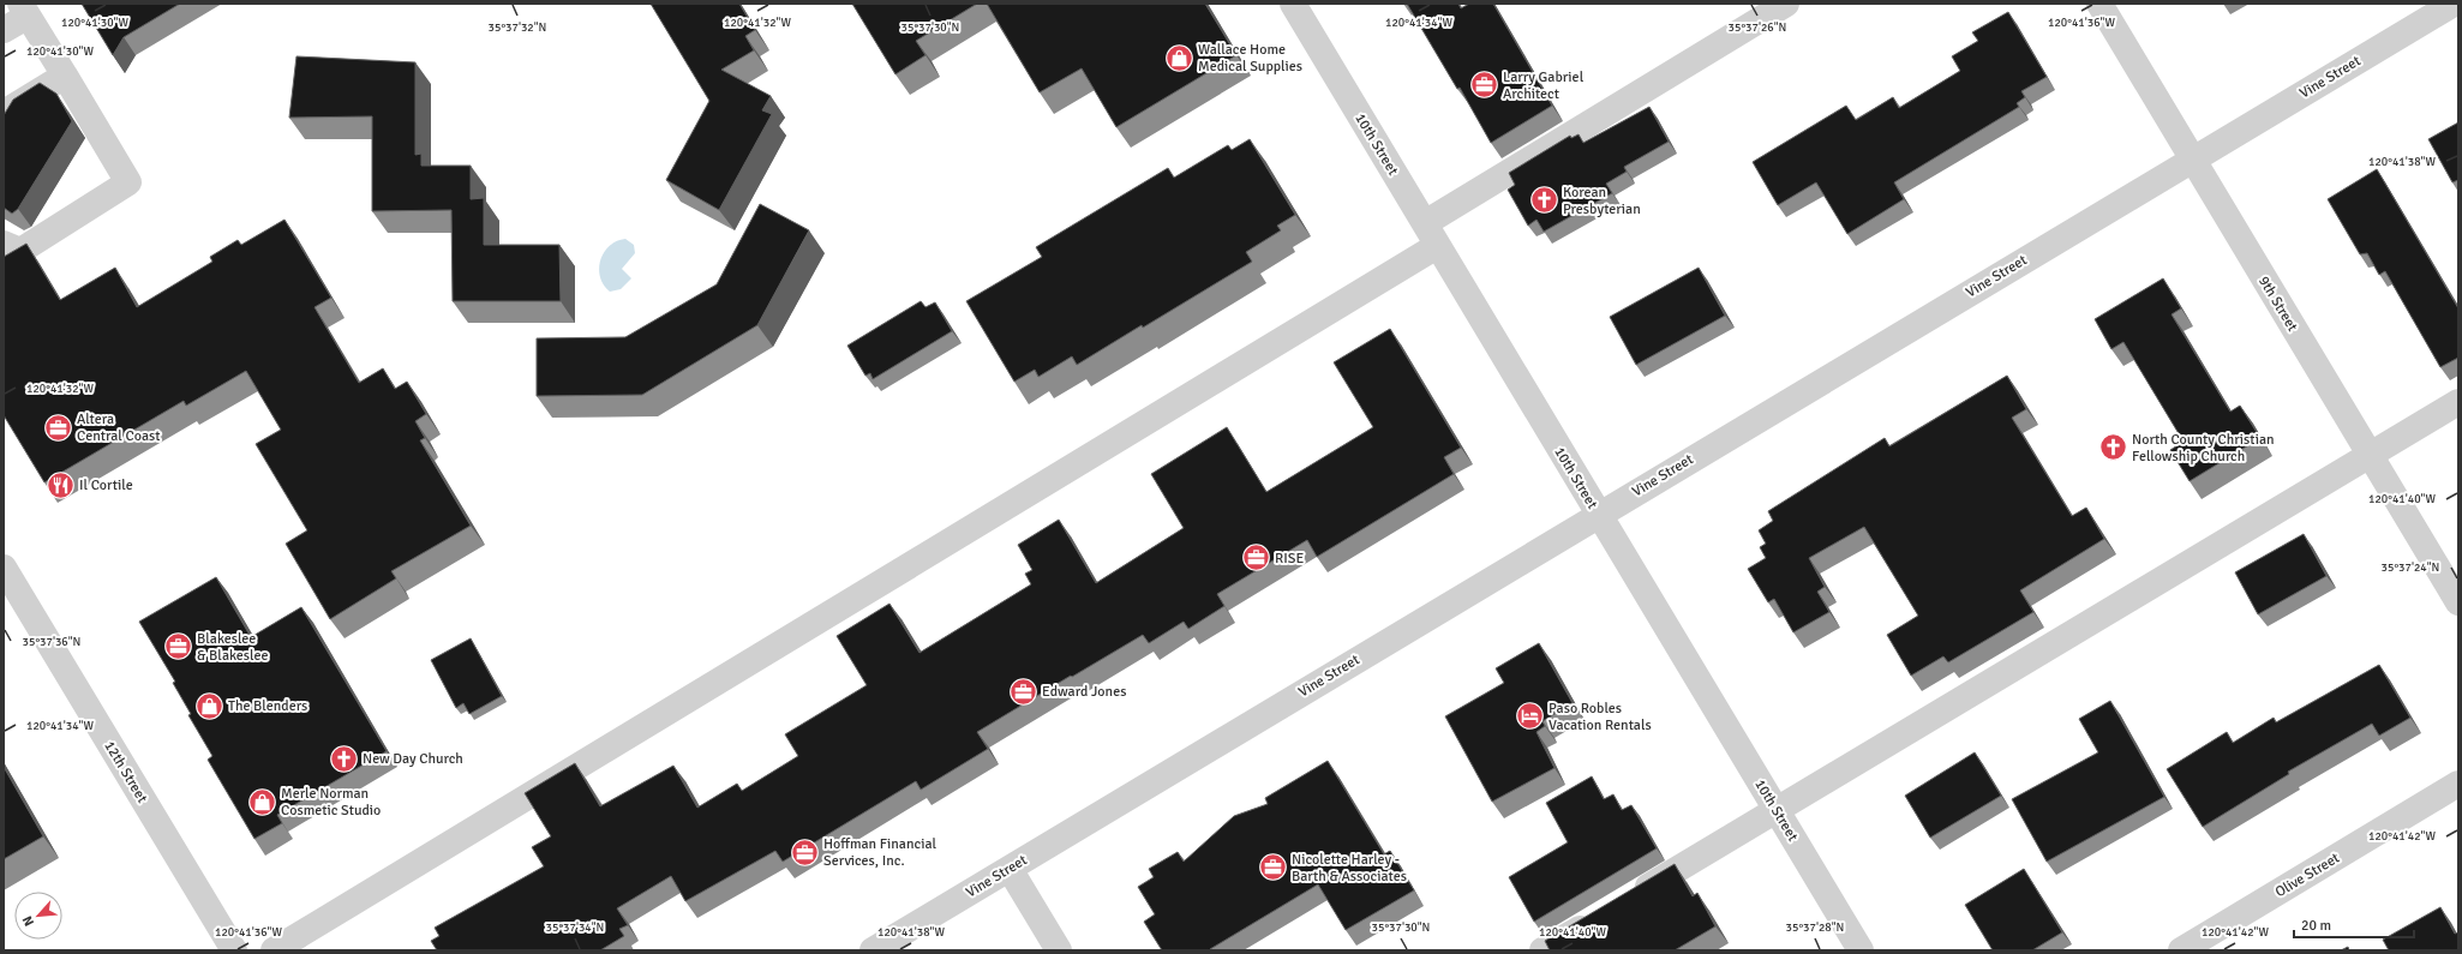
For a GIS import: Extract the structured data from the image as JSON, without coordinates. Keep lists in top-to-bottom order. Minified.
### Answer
{"streets":{"street":["Vine Street","10th Street","9th Street","12th Street","Olive Street"]},"crossings":[["Vine Street","10th Street"],["Vine Street","9th Street"]],"places":{"shop":["Wallace Home Medical Supplies","The Blenders","Merle Norman Cosmetic Studio"],"office":["Larry Gabriel Architect","Altera Central Coast","RISE","Blakeslee & Blakeslee","Edward Jones","Hoffman Financial Services, Inc.","Nicolette Harley - Barth & Associates"],"church":["Korean Presbyterian","North County Christian Fellowship Church","New Day Church"],"restaurant":["Il Cortile"],"hotel":["Paso Robles Vacation Rentals"]},"scale_bar":"20 m","north":"bottom left","coordinates":["120°41'30\"W","120°41'32\"W","120°41'34\"W","120°41'36\"W","35°37'32\"N","35°37'30\"N","35°37'26\"N","120°41'38\"W","120°41'40\"W","35°37'24\"N","35°37'36\"N","120°41'42\"W","35°37'34\"N","35°37'28\"N"]}
